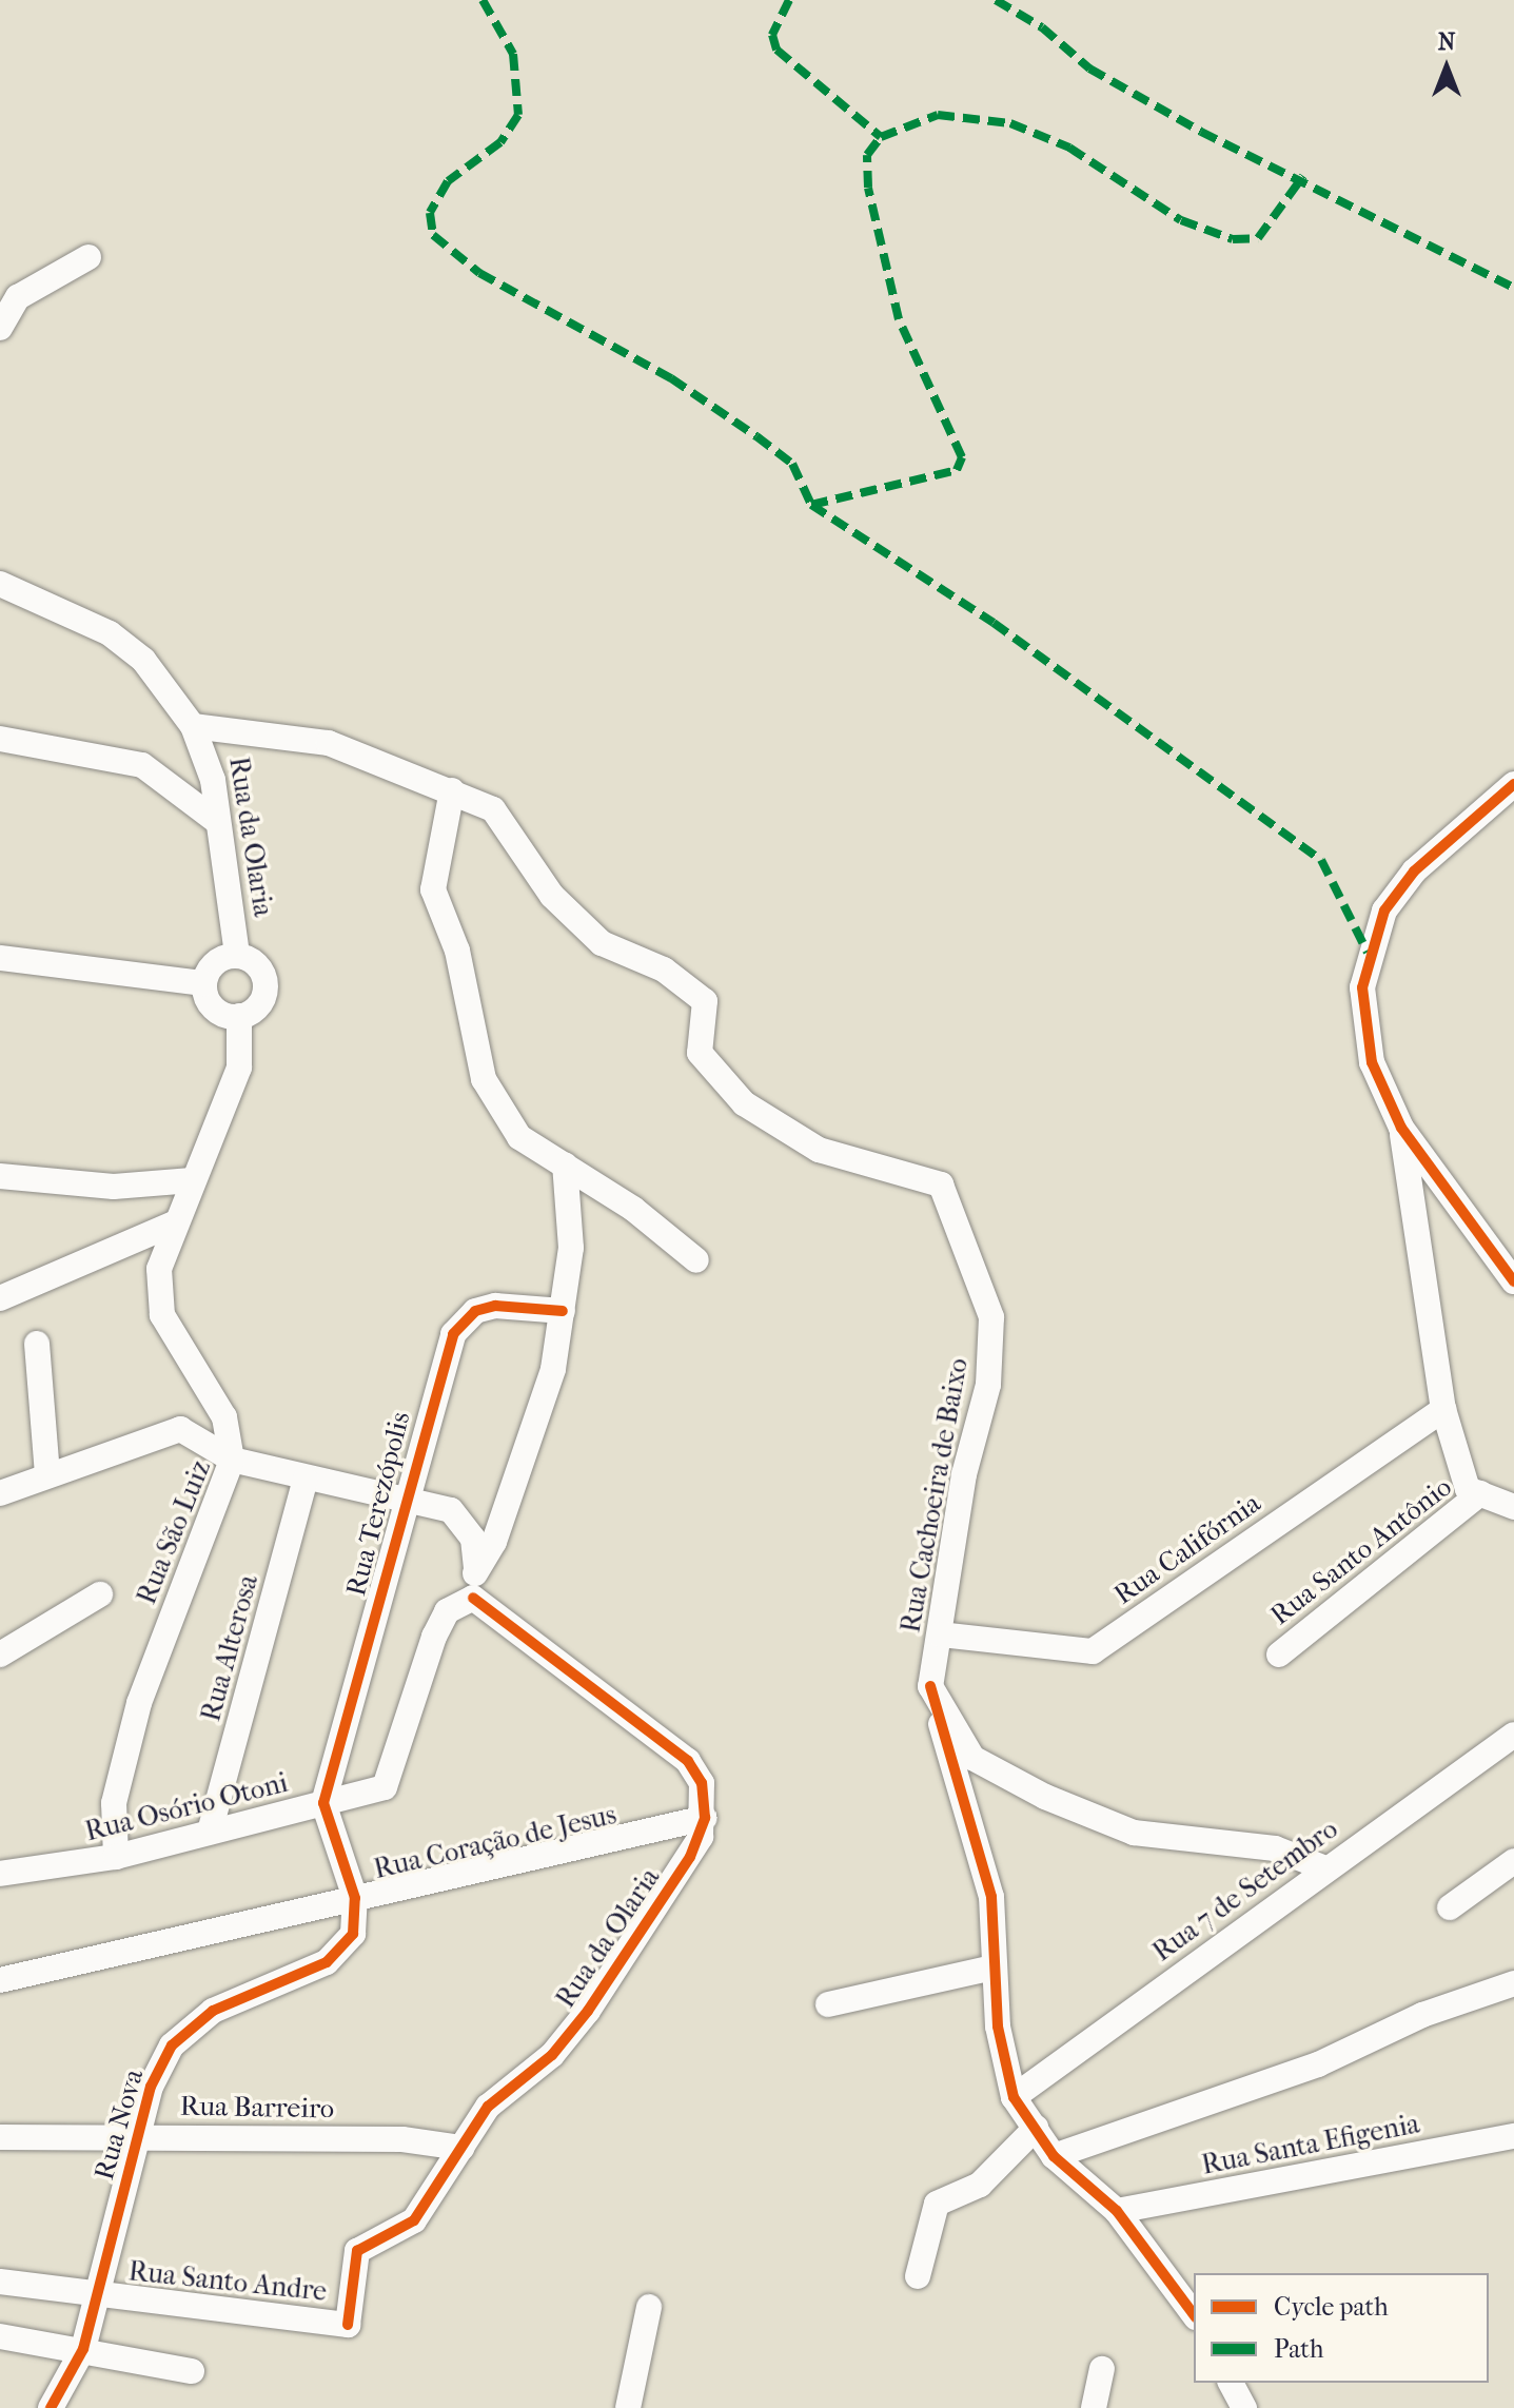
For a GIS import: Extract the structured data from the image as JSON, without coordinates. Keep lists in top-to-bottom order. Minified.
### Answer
{"streets":{"street":["Rua da Olaria","Rua Cachoeira de Baixo","Rua Terezópolis","Rua São Luiz","Rua Califórnia","Rua Santo Antônio","Rua Alterosa","Rua Osório Otoni","Rua Coração de Jesus","Rua 7 de Setembro","Rua Barreiro","Rua Nova","Rua Santa Efigenia","Rua Santo Andre"]},"crossings":[["Rua da Olaria","Rua Coração de Jesus"],["Rua da Olaria","Rua Barreiro"],["Rua da Olaria","Rua Santo Andre"],["Rua Cachoeira de Baixo","Rua Califórnia"],["Rua Terezópolis","Rua São Luiz"],["Rua Terezópolis","Rua Osório Otoni"],["Rua Terezópolis","Rua Nova"],["Rua São Luiz","Rua Alterosa"],["Rua São Luiz","Rua Osório Otoni"],["Rua Alterosa","Rua Osório Otoni"],["Rua Osório Otoni","Rua Nova"],["Rua Coração de Jesus","Rua Nova"],["Rua Barreiro","Rua Nova"],["Rua Nova","Rua Santo Andre"]],"legend":["Cycle path","Path"],"north":"top"}
